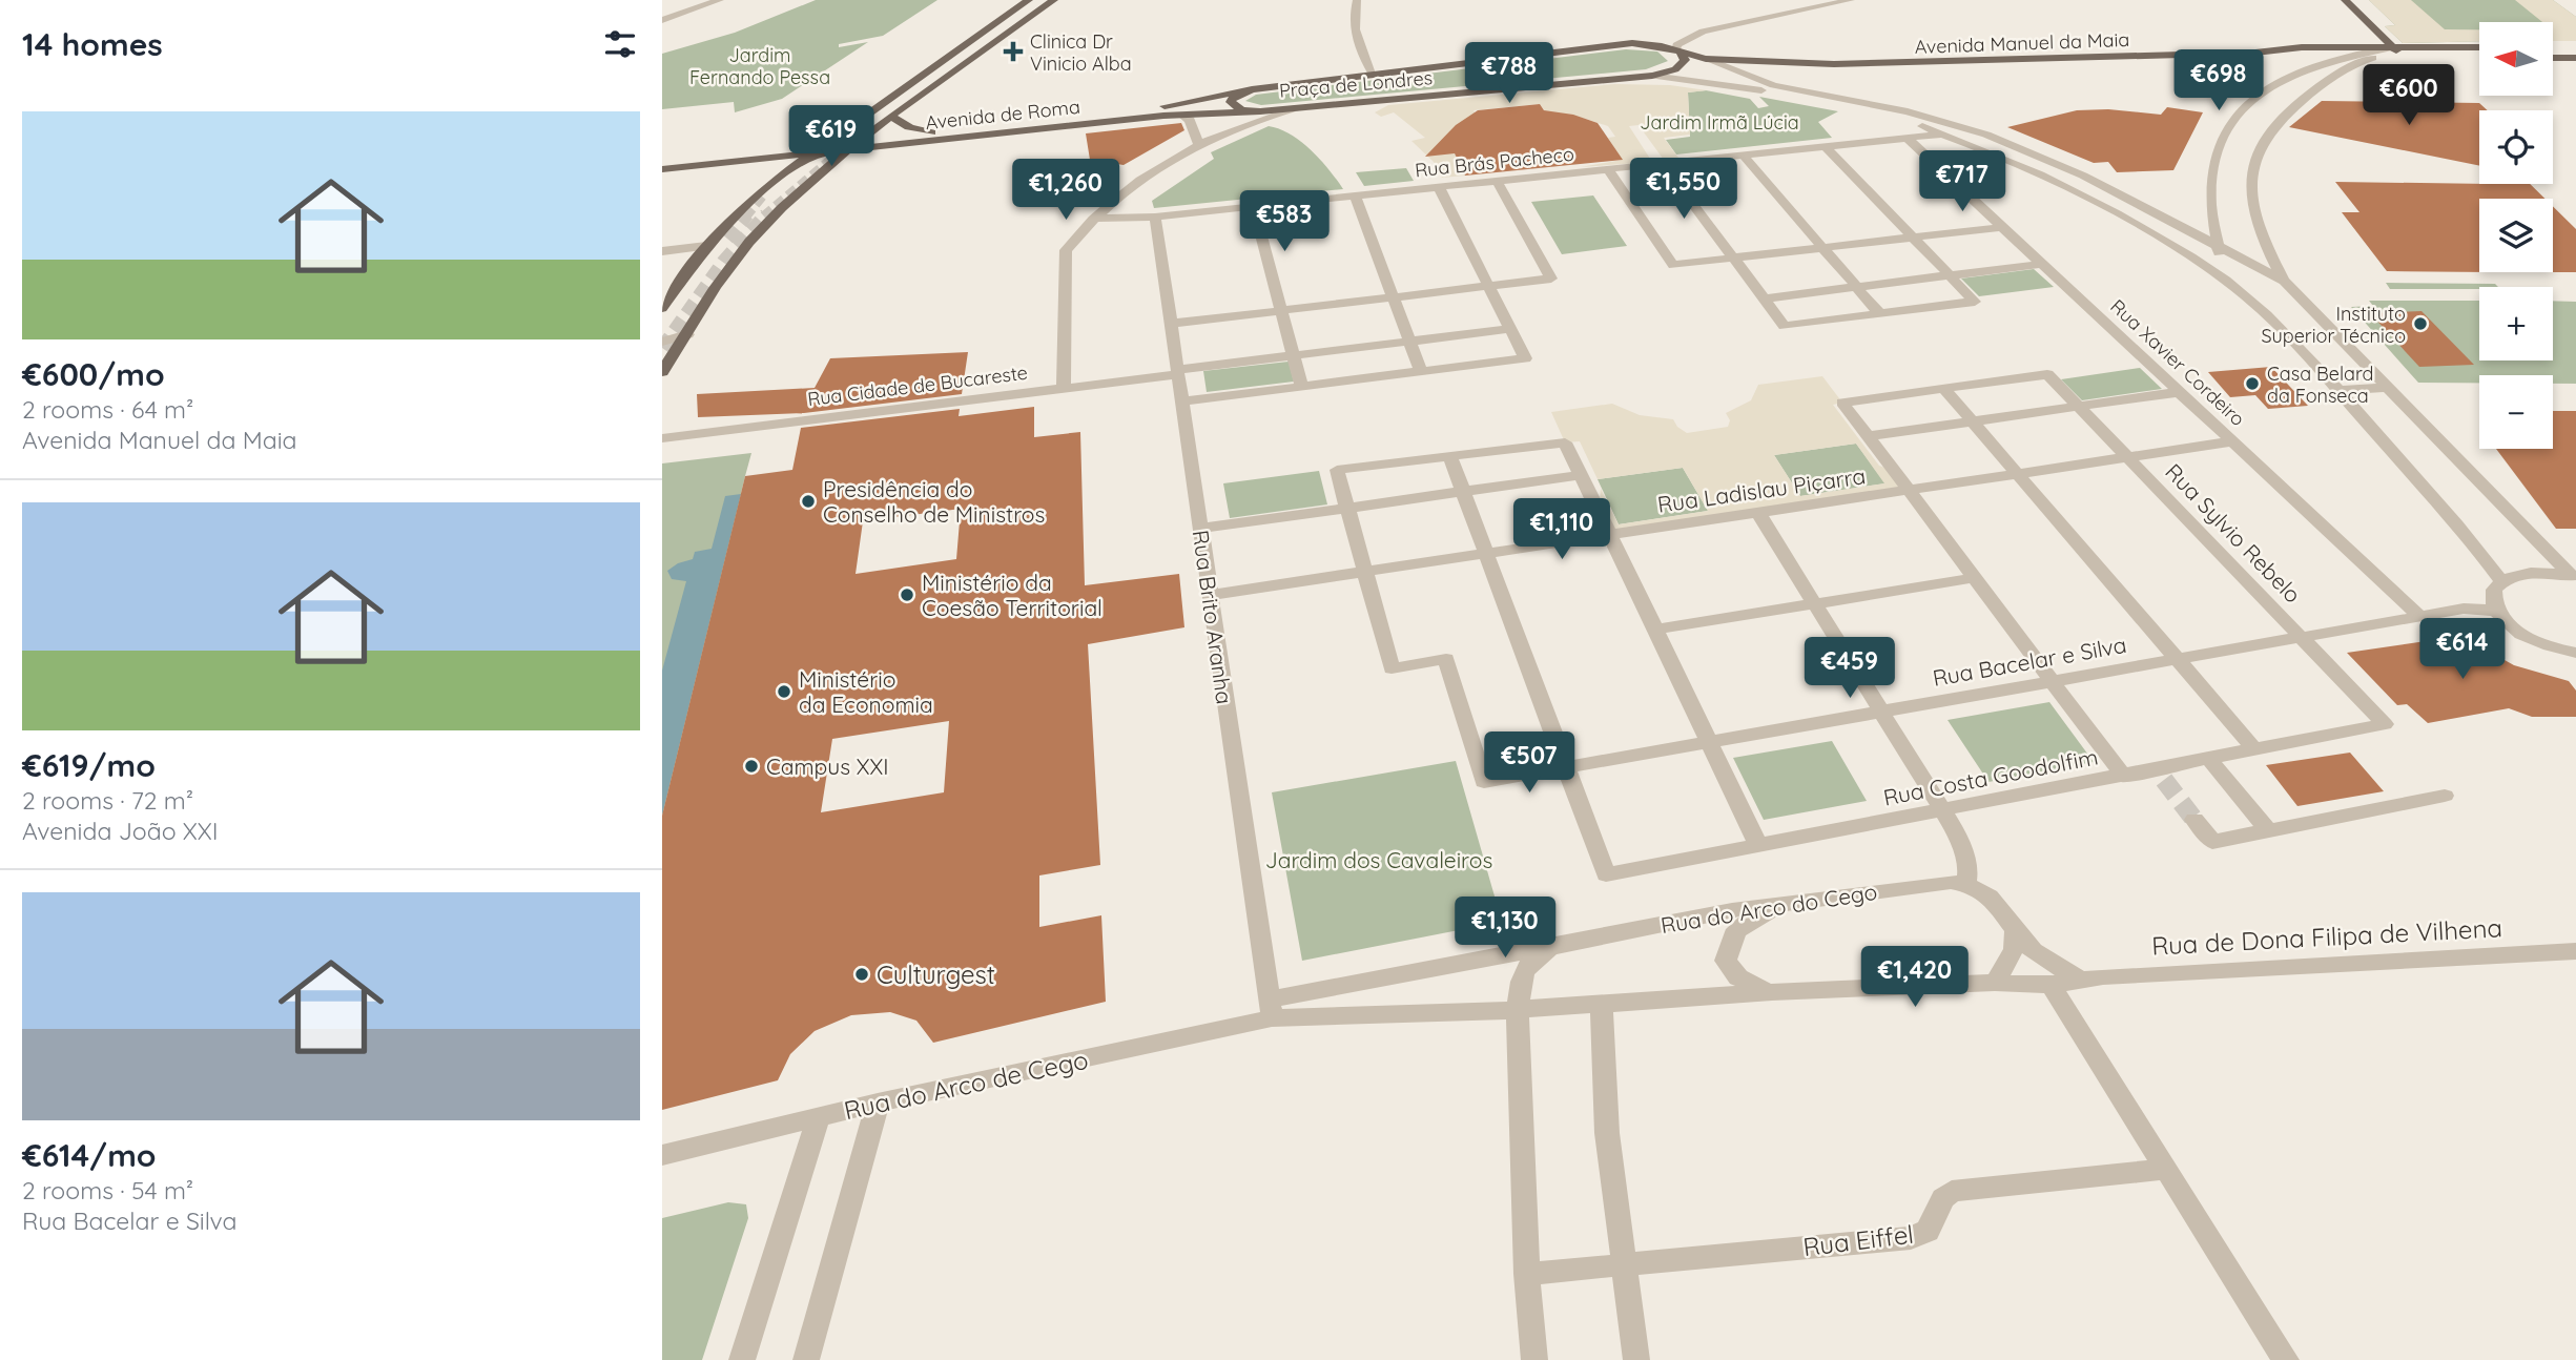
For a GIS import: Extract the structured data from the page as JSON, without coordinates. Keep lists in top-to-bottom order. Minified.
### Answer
{"streets":{"main road":["Avenida Manuel da Maia","Praça de Londres","Avenida de Roma"],"street":["Rua Brás Pacheco","Rua Xavier Cordeiro","Rua Cidade de Bucareste","Rua Ladislau Piçarra","Rua Sylvio Rebelo","Rua Brito Aranha","Rua Bacelar e Silva","Rua Costa Goodolfim","Rua do Arco do Cego","Rua de Dona Filipa de Vilhena","Rua do Arco de Cego","Rua Eiffel"]},"crossings":[["Avenida Manuel da Maia","Praça de Londres"],["Praça de Londres","Avenida de Roma"],["Rua Brás Pacheco","Rua Xavier Cordeiro"],["Rua Brás Pacheco","Rua Brito Aranha"],["Rua Xavier Cordeiro","Rua Ladislau Piçarra"],["Rua Xavier Cordeiro","Rua Bacelar e Silva"],["Rua Cidade de Bucareste","Rua Brito Aranha"],["Rua Ladislau Piçarra","Rua Sylvio Rebelo"],["Rua Ladislau Piçarra","Rua Brito Aranha"],["Rua Ladislau Piçarra","Rua Bacelar e Silva"],["Rua Sylvio Rebelo","Rua Bacelar e Silva"],["Rua Sylvio Rebelo","Rua Costa Goodolfim"],["Rua Brito Aranha","Rua do Arco do Cego"],["Rua Brito Aranha","Rua do Arco de Cego"],["Rua Bacelar e Silva","Rua Costa Goodolfim"],["Rua do Arco do Cego","Rua do Arco de Cego"]],"parks":["Jardim Fernando Pessa","Jardim Irmã Lúcia","Jardim dos Cavaleiros"],"places":{"health":["Clinica Dr Vinicio Alba"],"other":["Instituto Superior Técnico","Casa Belard da Fonseca","Presidência do Conselho de Ministros","Ministério da Coesão Territorial","Ministério da Economia","Campus XXI","Culturgest"]},"north":"left","page":{"heading":"14 homes","map_buttons":["+","−"],"price":["€788","€698","€600","€619","€717","€1,550","€1,260","€583","€1,110","€614","€459","€507","€1,130","€1,420"],"list":[{"name":"€600/mo","note":"2 rooms · 64 m² · Avenida Manuel da Maia"},{"name":"€619/mo","note":"2 rooms · 72 m² · Avenida João XXI"},{"name":"€614/mo","note":"2 rooms · 54 m² · Rua Bacelar e Silva"}]}}
